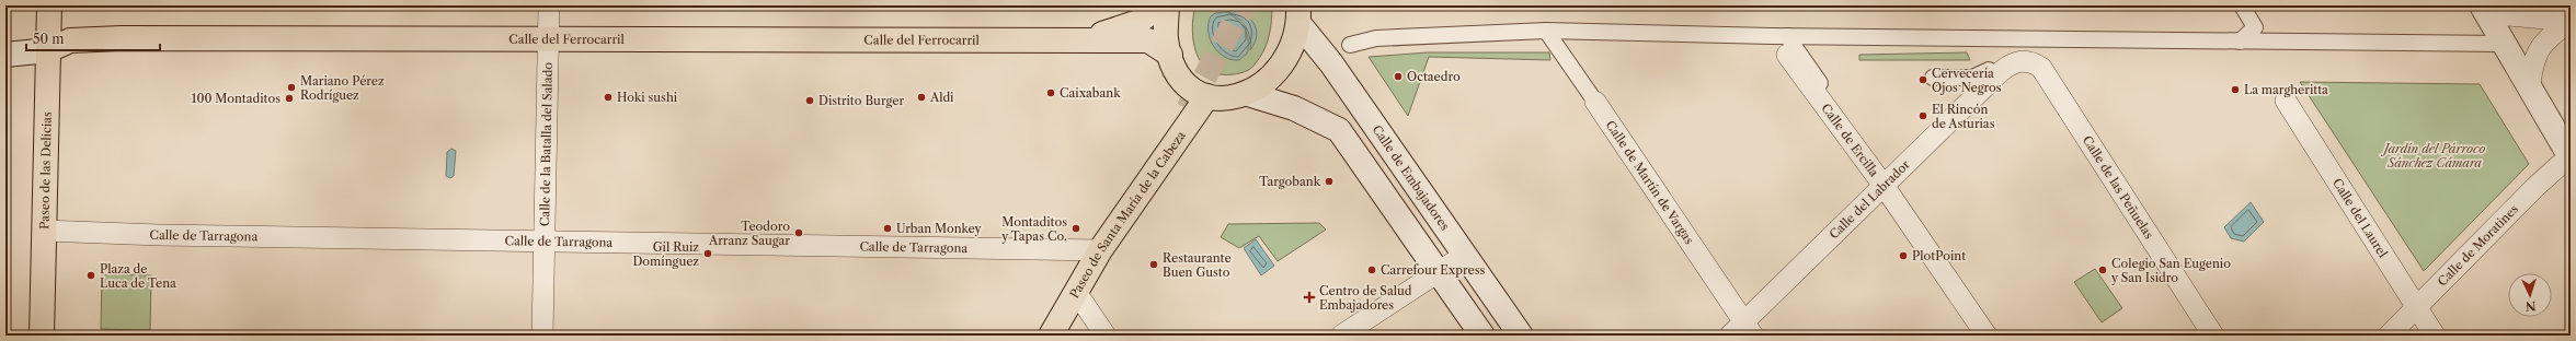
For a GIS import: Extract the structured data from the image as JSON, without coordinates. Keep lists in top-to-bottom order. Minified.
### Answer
{"streets":{"main road":["Calle del Ferrocarril","Paseo de las Delicias","Calle de Embajadores","Paseo de Santa María de la Cabeza"],"street":["Calle de Ercilla","Calle de la Batalla del Salado","Calle de Martín de Vargas","Calle de las Peñuelas","Calle del Labrador","Calle del Laurel","Calle de Tarragona","Calle de Moratines"]},"crossings":[["Calle del Ferrocarril","Calle de la Batalla del Salado"],["Calle del Ferrocarril","Paseo de las Delicias"],["Calle de Ercilla","Calle del Labrador"],["Calle de la Batalla del Salado","Calle de Tarragona"],["Paseo de las Delicias","Calle de Tarragona"],["Calle de Martín de Vargas","Calle del Labrador"],["Calle de las Peñuelas","Calle del Labrador"],["Paseo de Santa María de la Cabeza","Calle de Tarragona"],["Calle del Laurel","Calle de Moratines"]],"parks":["Jardín del Párroco Sánchez Cámara"],"places":{"other":["Octaedro","Cervecería Ojos Negros","Mariano Pérez Rodríguez","La margheritta","Caixabank","Hoki sushi","Aldi","100 Montaditos","Distrito Burger","El Rincón de Asturias","Targobank","Urban Monkey","Montaditos y Tapas Co.","Teodoro Arranz Saugar","Gil Ruiz Domínguez","PlotPoint","Restaurante Buen Gusto","Carrefour Express","Colegio San Eugenio y San Isidro","Plaza de Luca de Tena"],"health":["Centro de Salud Embajadores"]},"scale_bar":"50 m","north":"bottom"}
